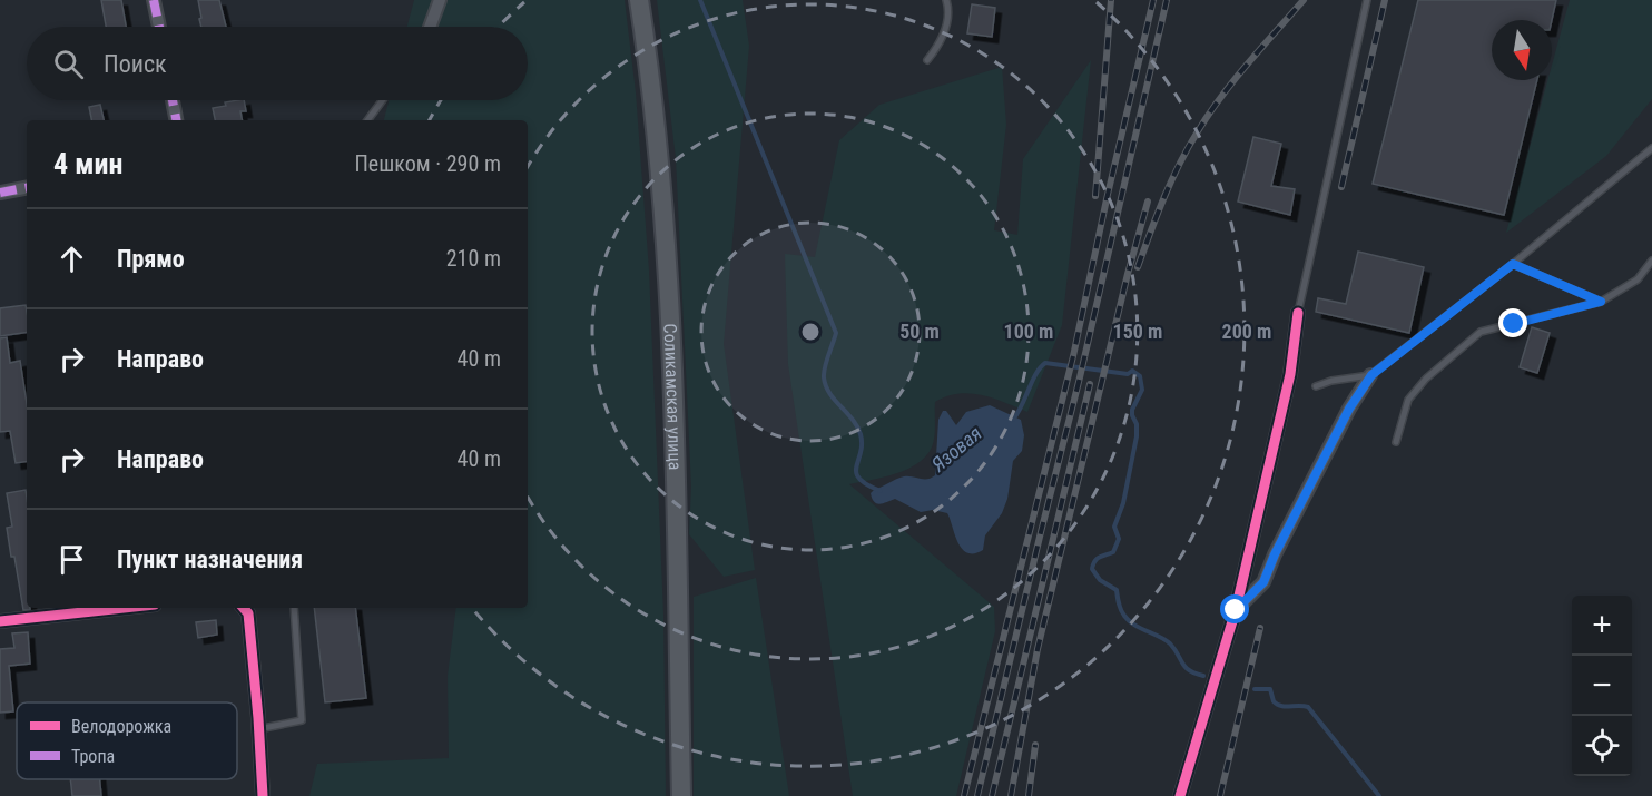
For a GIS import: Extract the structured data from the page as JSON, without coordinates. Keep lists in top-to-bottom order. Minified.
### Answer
{"streets":{"main road":["Соликамская улица"]},"water":["Язовая"],"legend":["Велодорожка","Тропа"],"north":"bottom","page":{"search":"Поиск","heading":["4 мин","Пешком · 290 m"],"list":[["Прямо","210 m"],["Направо","40 m"],["Направо","40 m"],"Пункт назначения"],"map_buttons":["+","−"]},"rings":["50 m","100 m","150 m","200 m"]}
